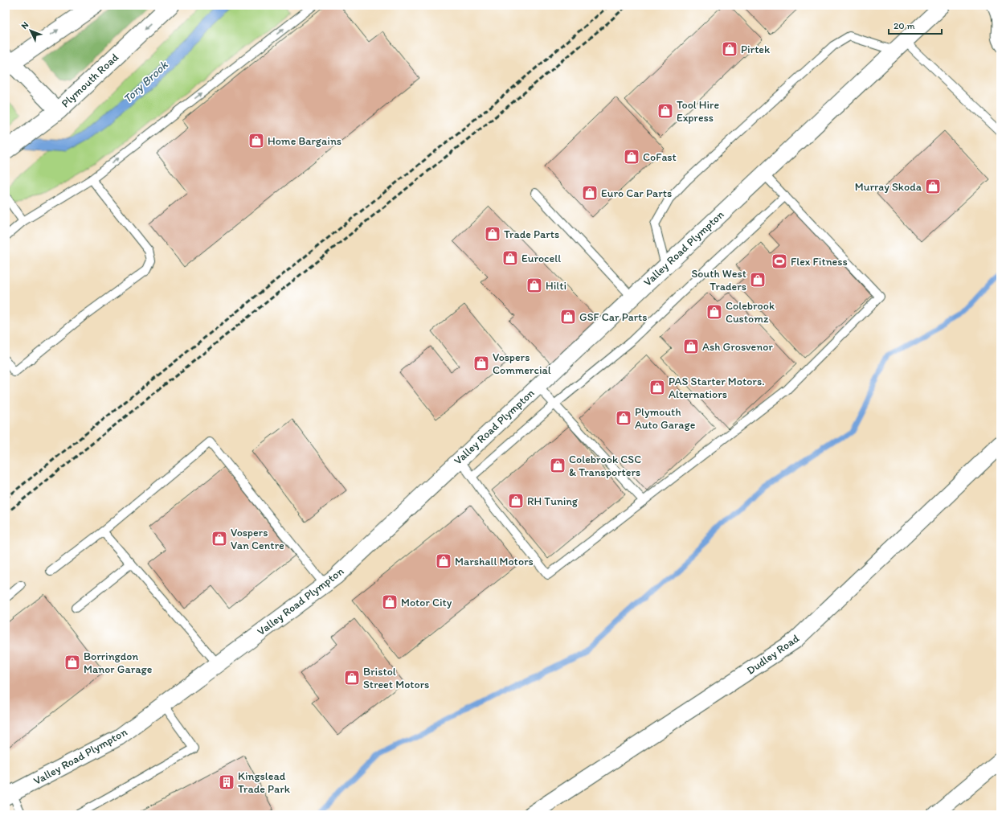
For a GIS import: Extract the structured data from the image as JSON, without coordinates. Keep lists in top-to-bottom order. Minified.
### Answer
{"streets":{"main road":["Plymouth Road"],"street":["Valley Road Plympton","Dudley Road"]},"water":["Tory Brook"],"places":{"shop":["Pirtek","Tool Hire Express","Home Bargains","CoFast","Murray Skoda","Euro Car Parts","Trade Parts","Eurocell","South West Traders","Hilti","Colebrook Customz","GSF Car Parts","Ash Grosvenor","Vospers Commercial","PAS Starter Motors. Alternatiors","Plymouth Auto Garage","Colebrook CSC & Transporters","RH Tuning","Vospers Van Centre","Marshall Motors","Motor City","Borringdon Manor Garage","Bristol Street Motors"],"sports":["Flex Fitness"],"building":["Kingslead Trade Park"]},"scale_bar":"20 m","north":"top left"}
